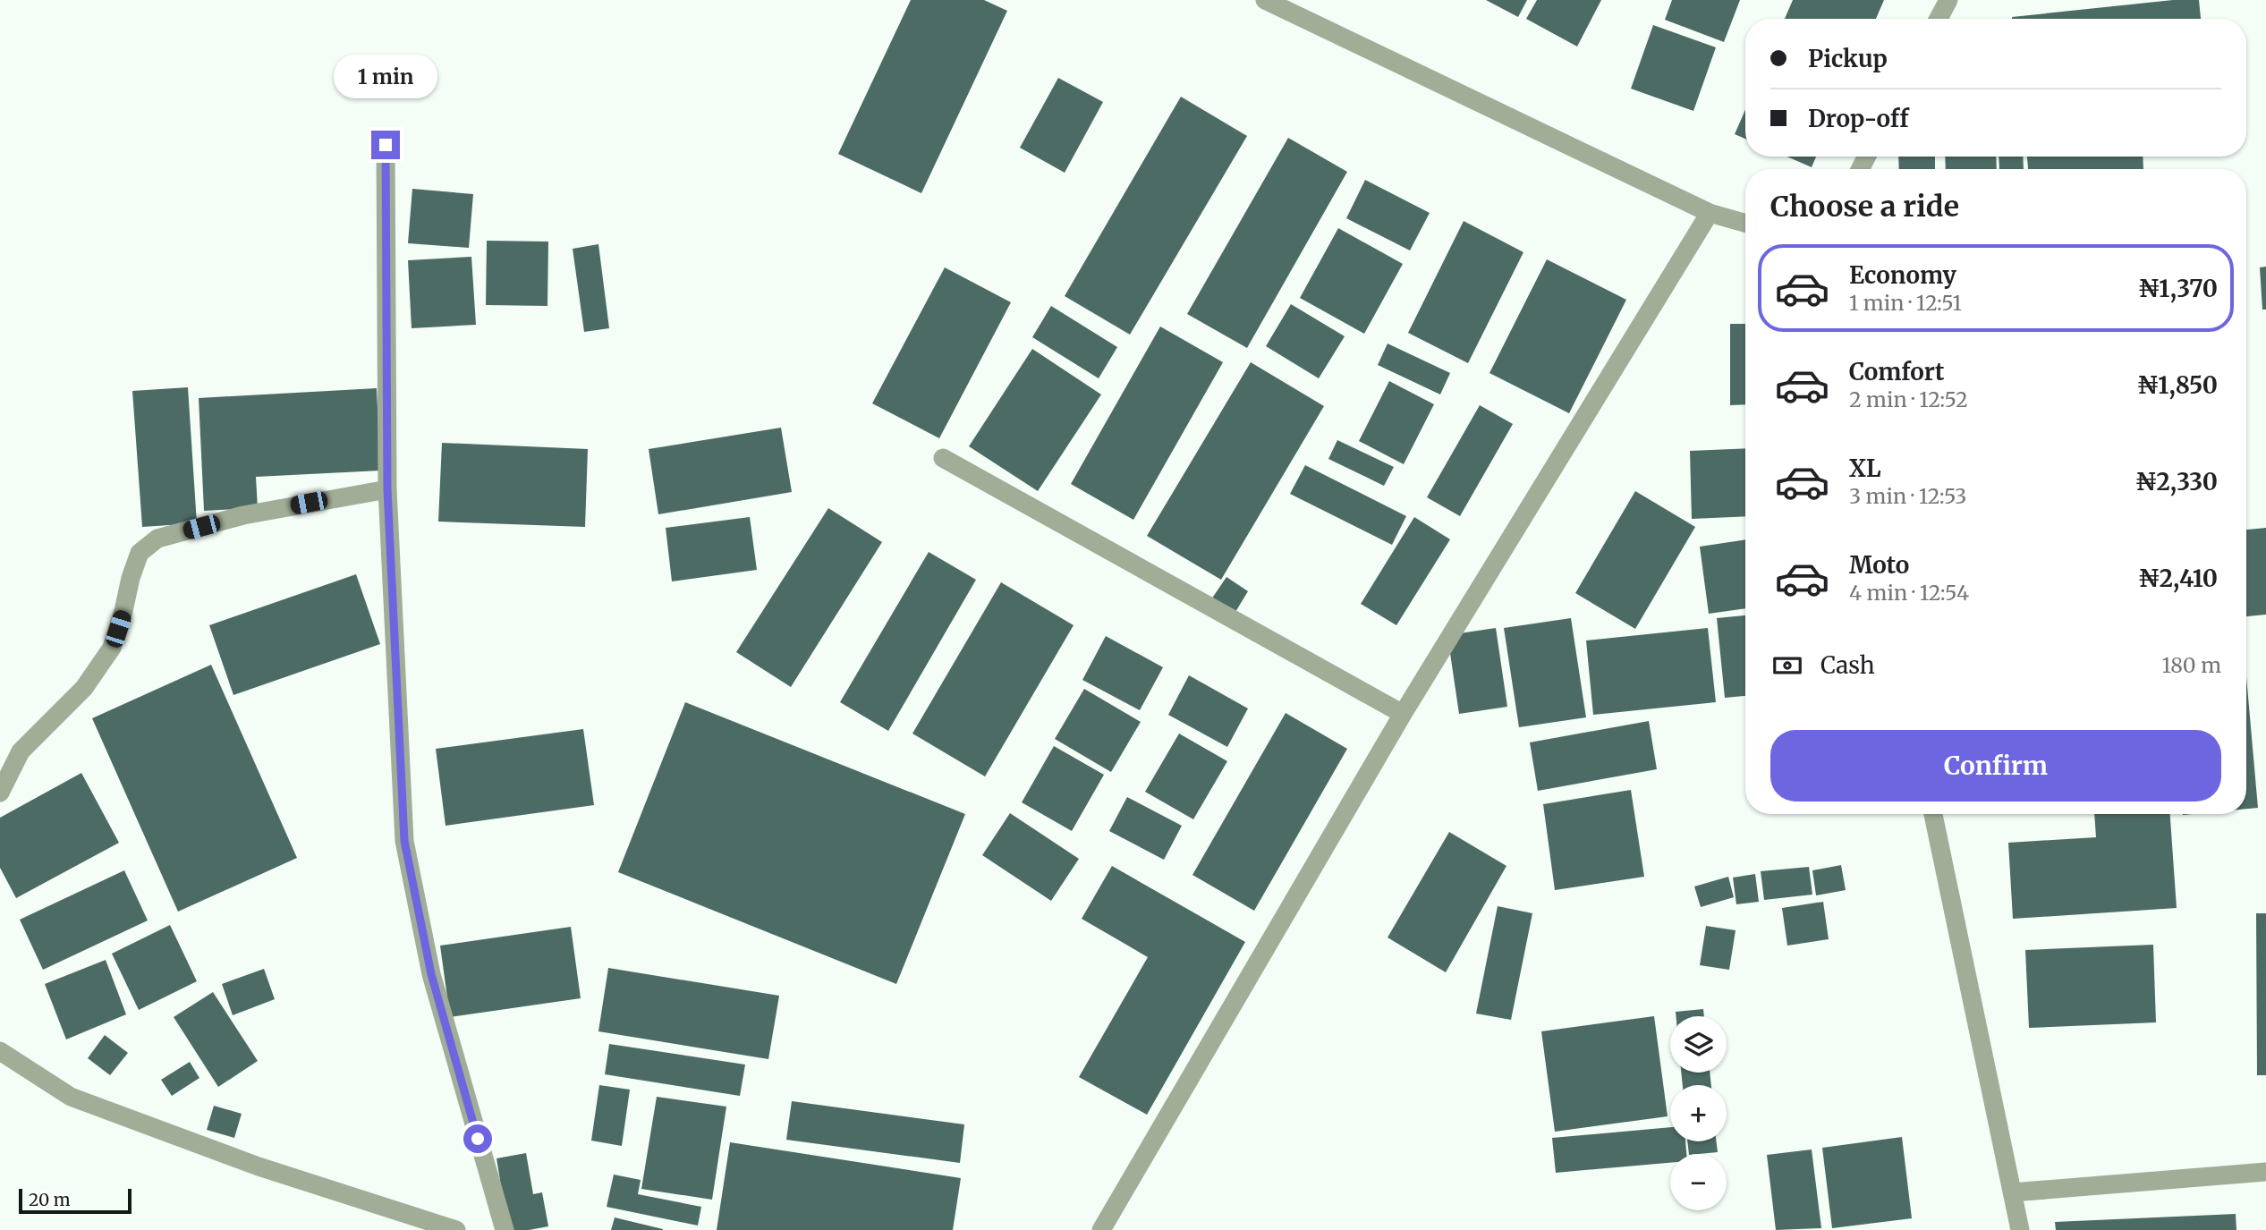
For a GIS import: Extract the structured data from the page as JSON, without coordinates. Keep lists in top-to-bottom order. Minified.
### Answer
{"scale_bar":"20 m","page":{"banner":["Pickup","Drop-off"],"bubble":"1 min","heading":"Choose a ride","list":[{"name":"Economy","note":"1 min · 12:51","value":"₦1,370"},{"name":"Comfort","note":"2 min · 12:52","value":"₦1,850"},{"name":"XL","note":"3 min · 12:53","value":"₦2,330"},{"name":"Moto","note":"4 min · 12:54","value":"₦2,410"}],"pay":["Cash","180 m"],"buttons":"Confirm","map_buttons":["+","−"],"scale":"20 m"}}
